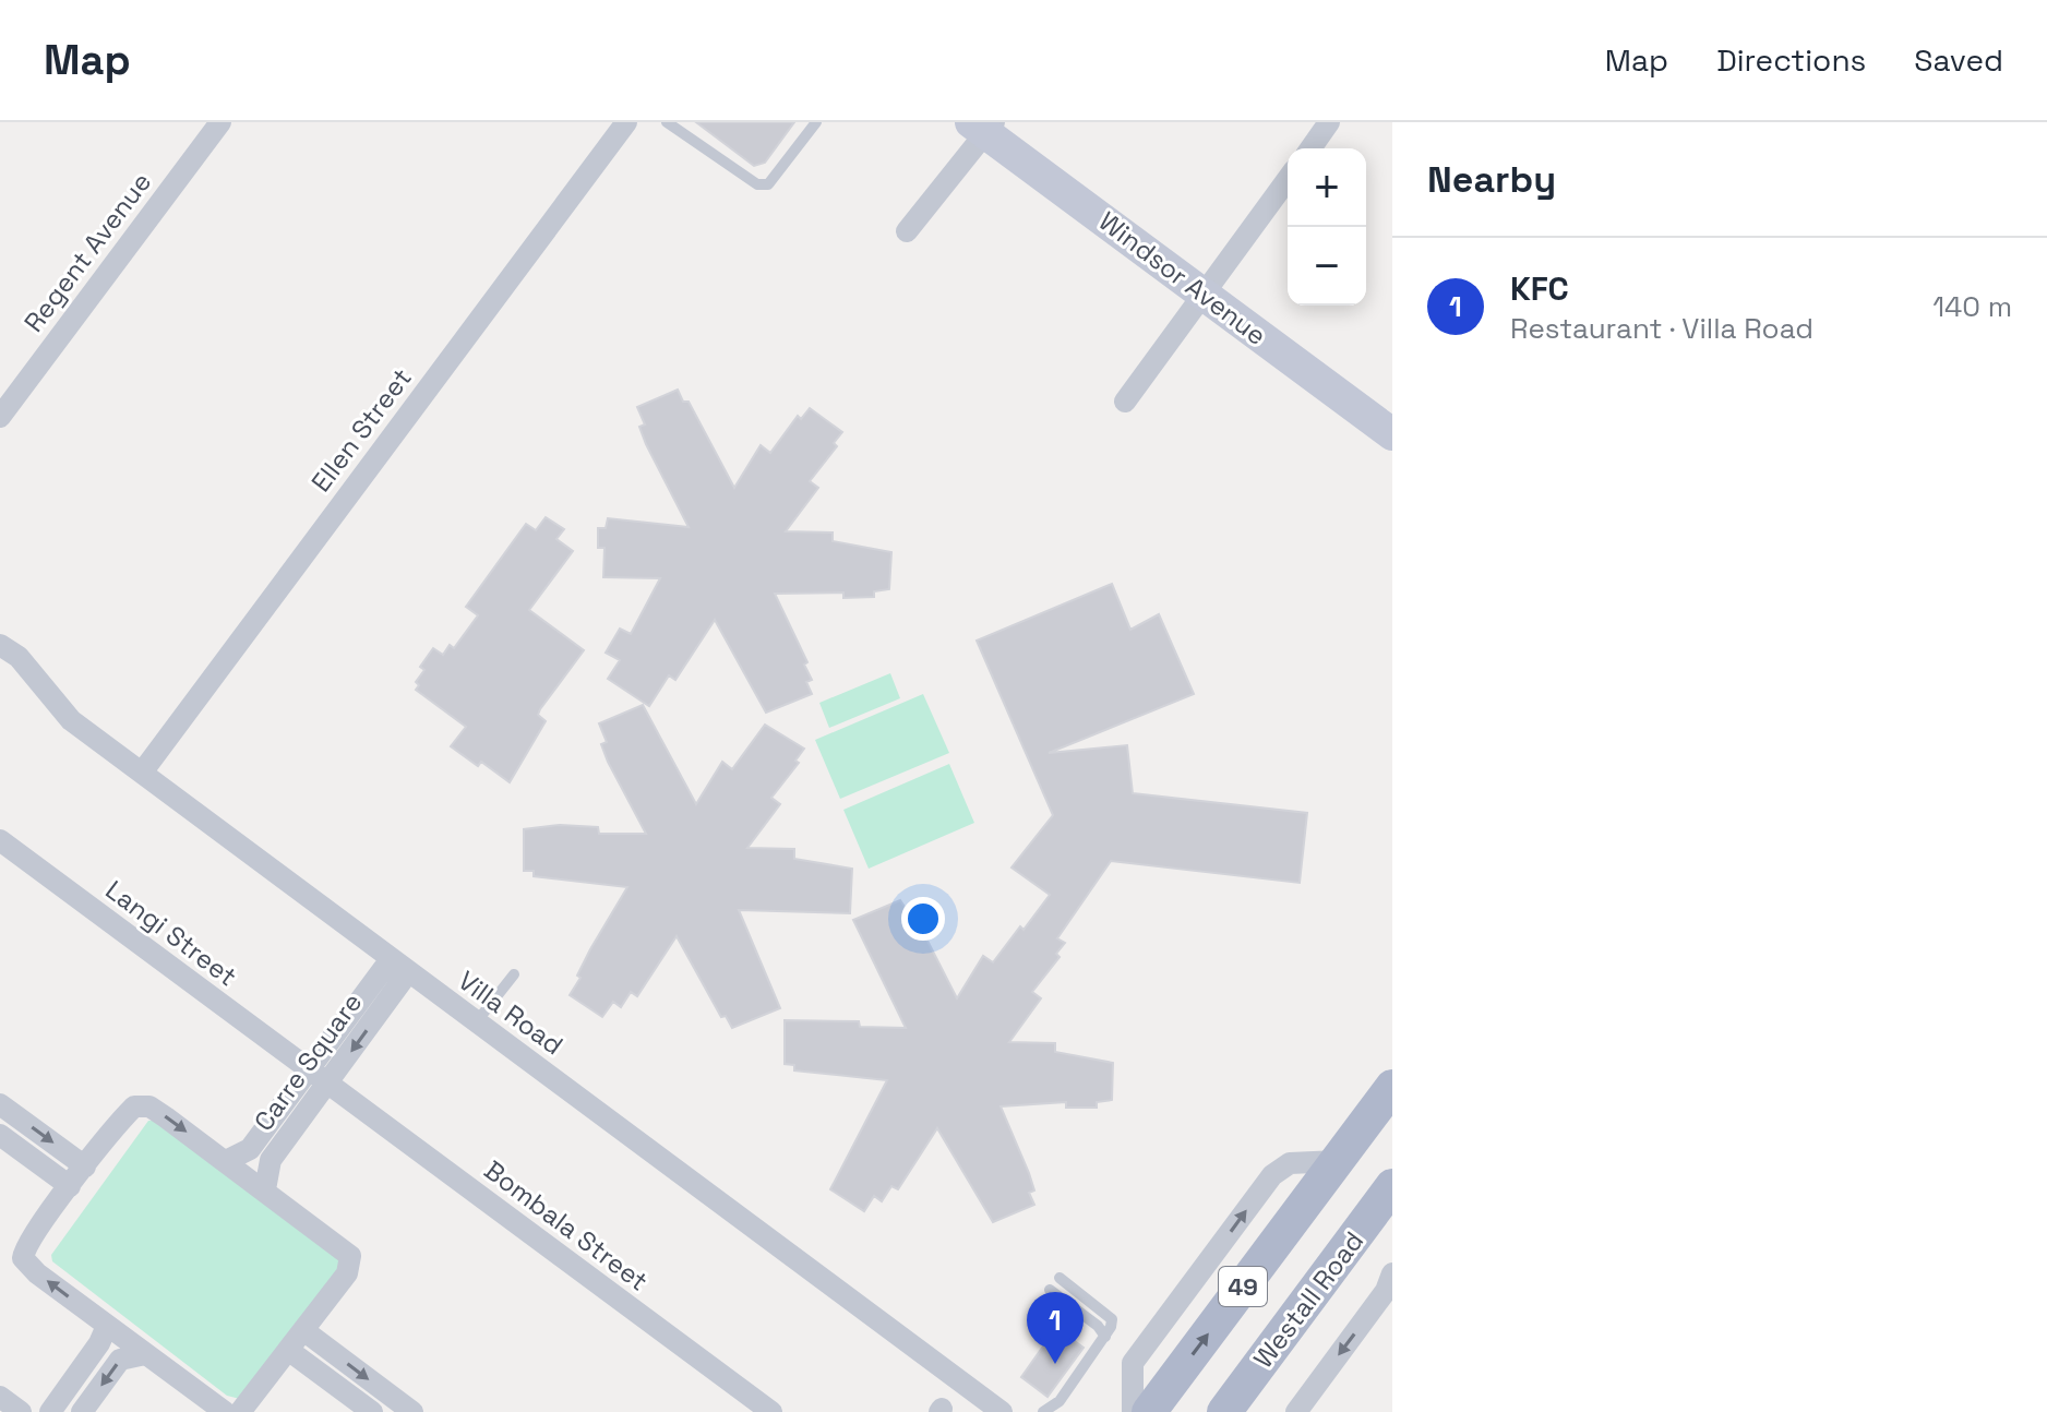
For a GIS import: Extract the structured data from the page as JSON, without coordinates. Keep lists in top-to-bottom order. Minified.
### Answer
{"streets":{"main road":["49","Westall Road"],"street":["Regent Avenue","Windsor Avenue","Ellen Street","Langi Street","Villa Road","Carre Square","Bombala Street"]},"crossings":[["Ellen Street","Villa Road"],["Langi Street","Carre Square"],["Langi Street","Bombala Street"],["Villa Road","Carre Square"],["Carre Square","Bombala Street"]],"page":{"header":"Map","nav":["Map","Directions","Saved"],"heading":"Nearby","map_buttons":["+","−"],"list":[{"mark":"1","name":"KFC","note":"Restaurant · Villa Road","value":"140 m"}],"pins":"1"}}
